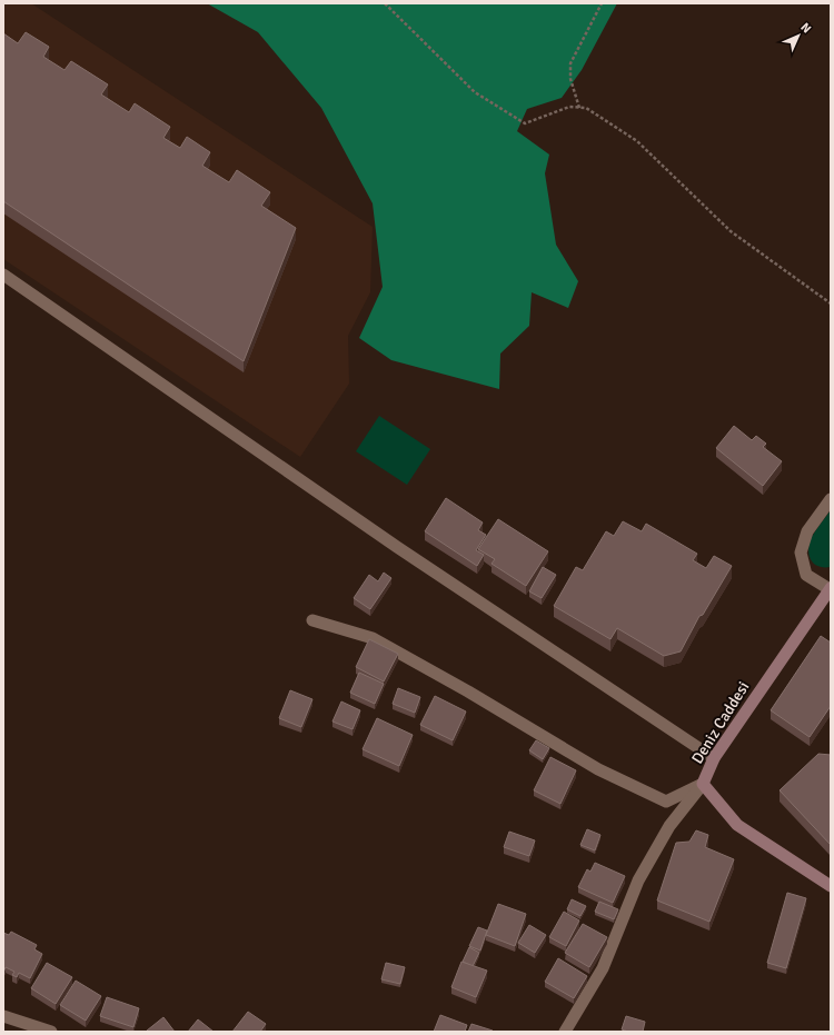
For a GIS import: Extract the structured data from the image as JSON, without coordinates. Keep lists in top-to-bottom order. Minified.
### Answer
{"streets":{"main road":["Deniz Caddesi"]},"north":"top right"}
